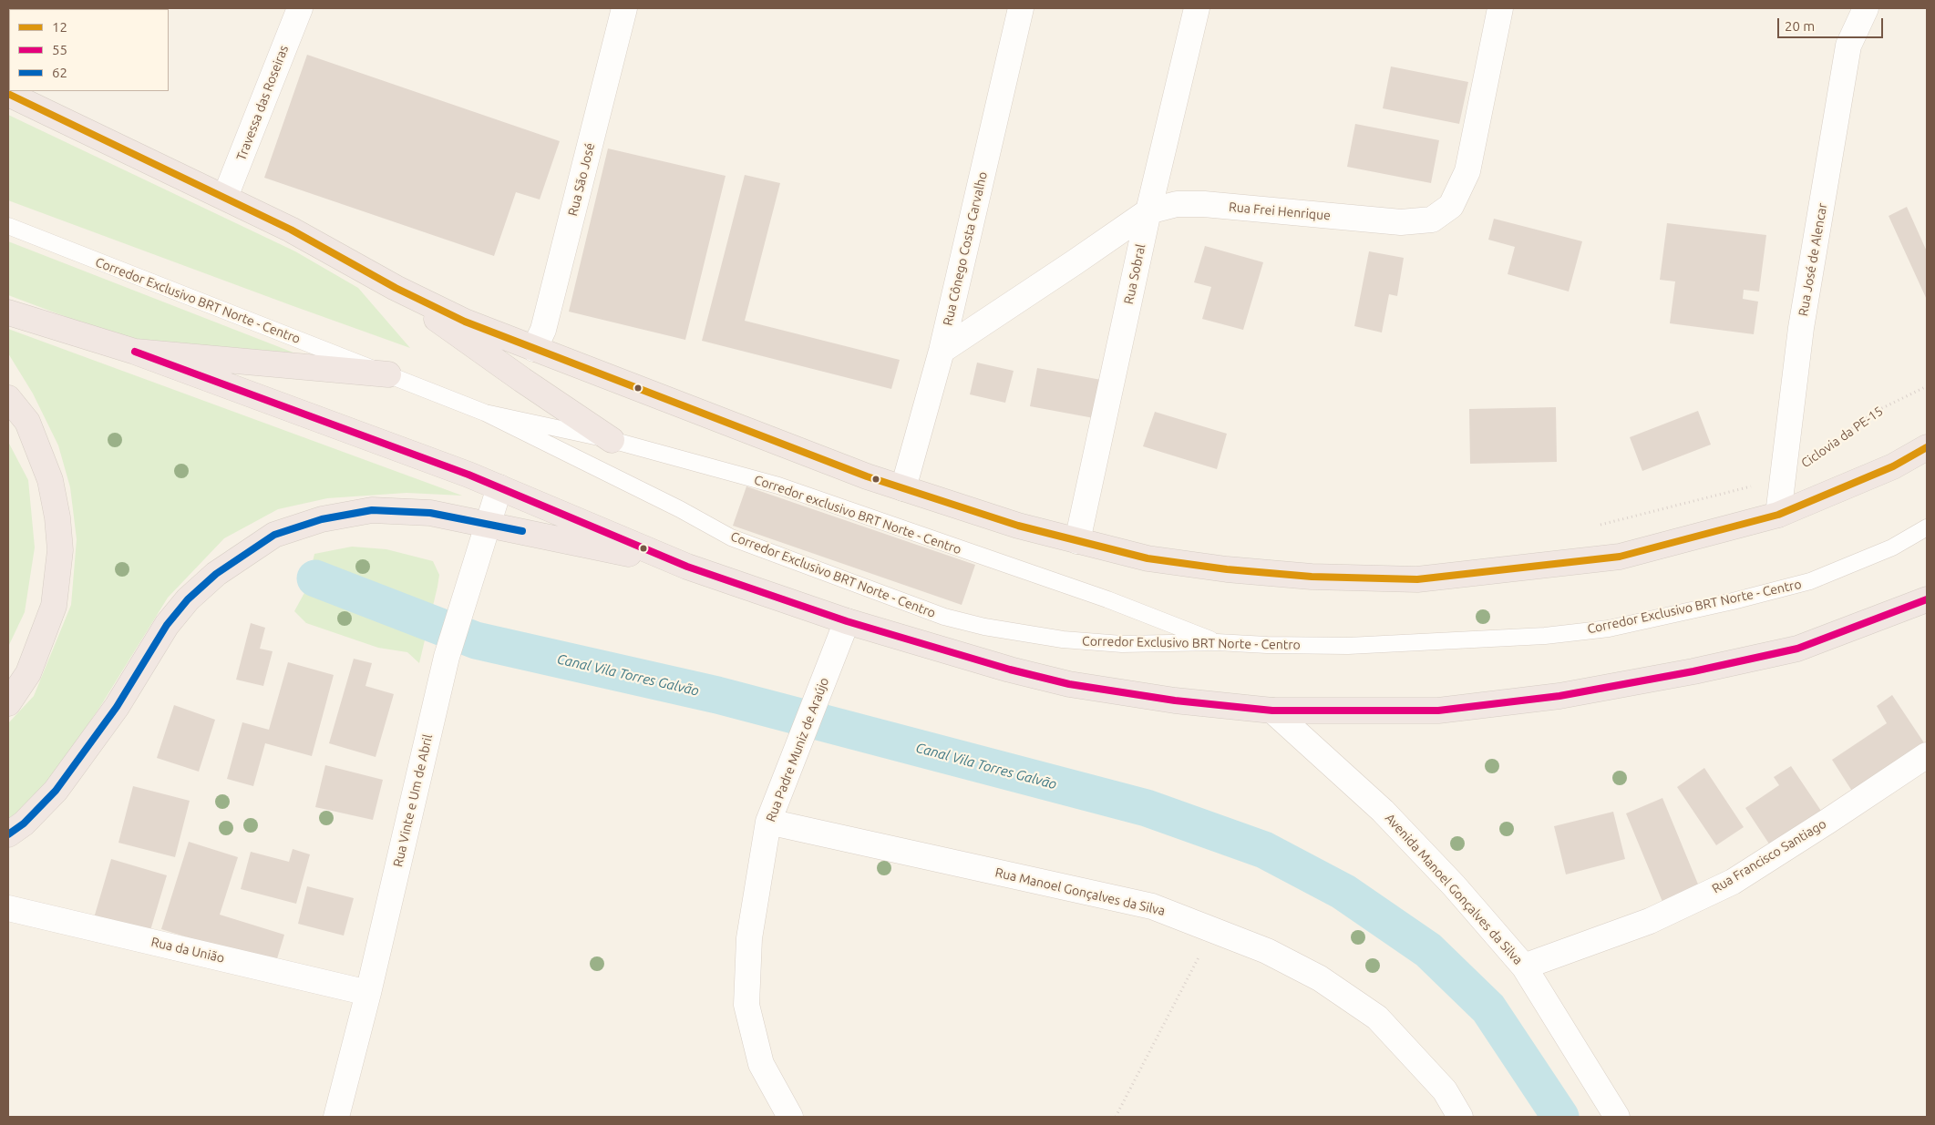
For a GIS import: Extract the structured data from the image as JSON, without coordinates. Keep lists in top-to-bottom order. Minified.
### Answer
{"streets":{"street":["Travessa das Roseiras","Rua São José","Rua Frei Henrique","Rua Cônego Costa Carvalho","Rua José de Alencar","Rua Sobral","Rua Padre Muniz de Araújo","Rua Vinte e Um de Abril","Rua Francisco Santiago","Avenida Manoel Gonçalves da Silva","Rua Manoel Gonçalves da Silva","Rua da União"],"lane":["Corredor Exclusivo BRT Norte - Centro","Corredor exclusivo BRT Norte - Centro"],"path":["Ciclovia da PE-15"]},"crossings":[["Rua Frei Henrique","Rua Cônego Costa Carvalho"],["Rua Frei Henrique","Rua Sobral"],["Rua José de Alencar","Ciclovia da PE-15"],["Corredor Exclusivo BRT Norte - Centro","Corredor exclusivo BRT Norte - Centro"],["Rua Padre Muniz de Araújo","Rua Manoel Gonçalves da Silva"],["Rua Vinte e Um de Abril","Rua da União"],["Rua Francisco Santiago","Avenida Manoel Gonçalves da Silva"]],"water":["Canal Vila Torres Galvão"],"lines":["transit line 12","transit line 55","transit line 62"],"legend":["12","55","62"],"scale_bar":"20 m"}
